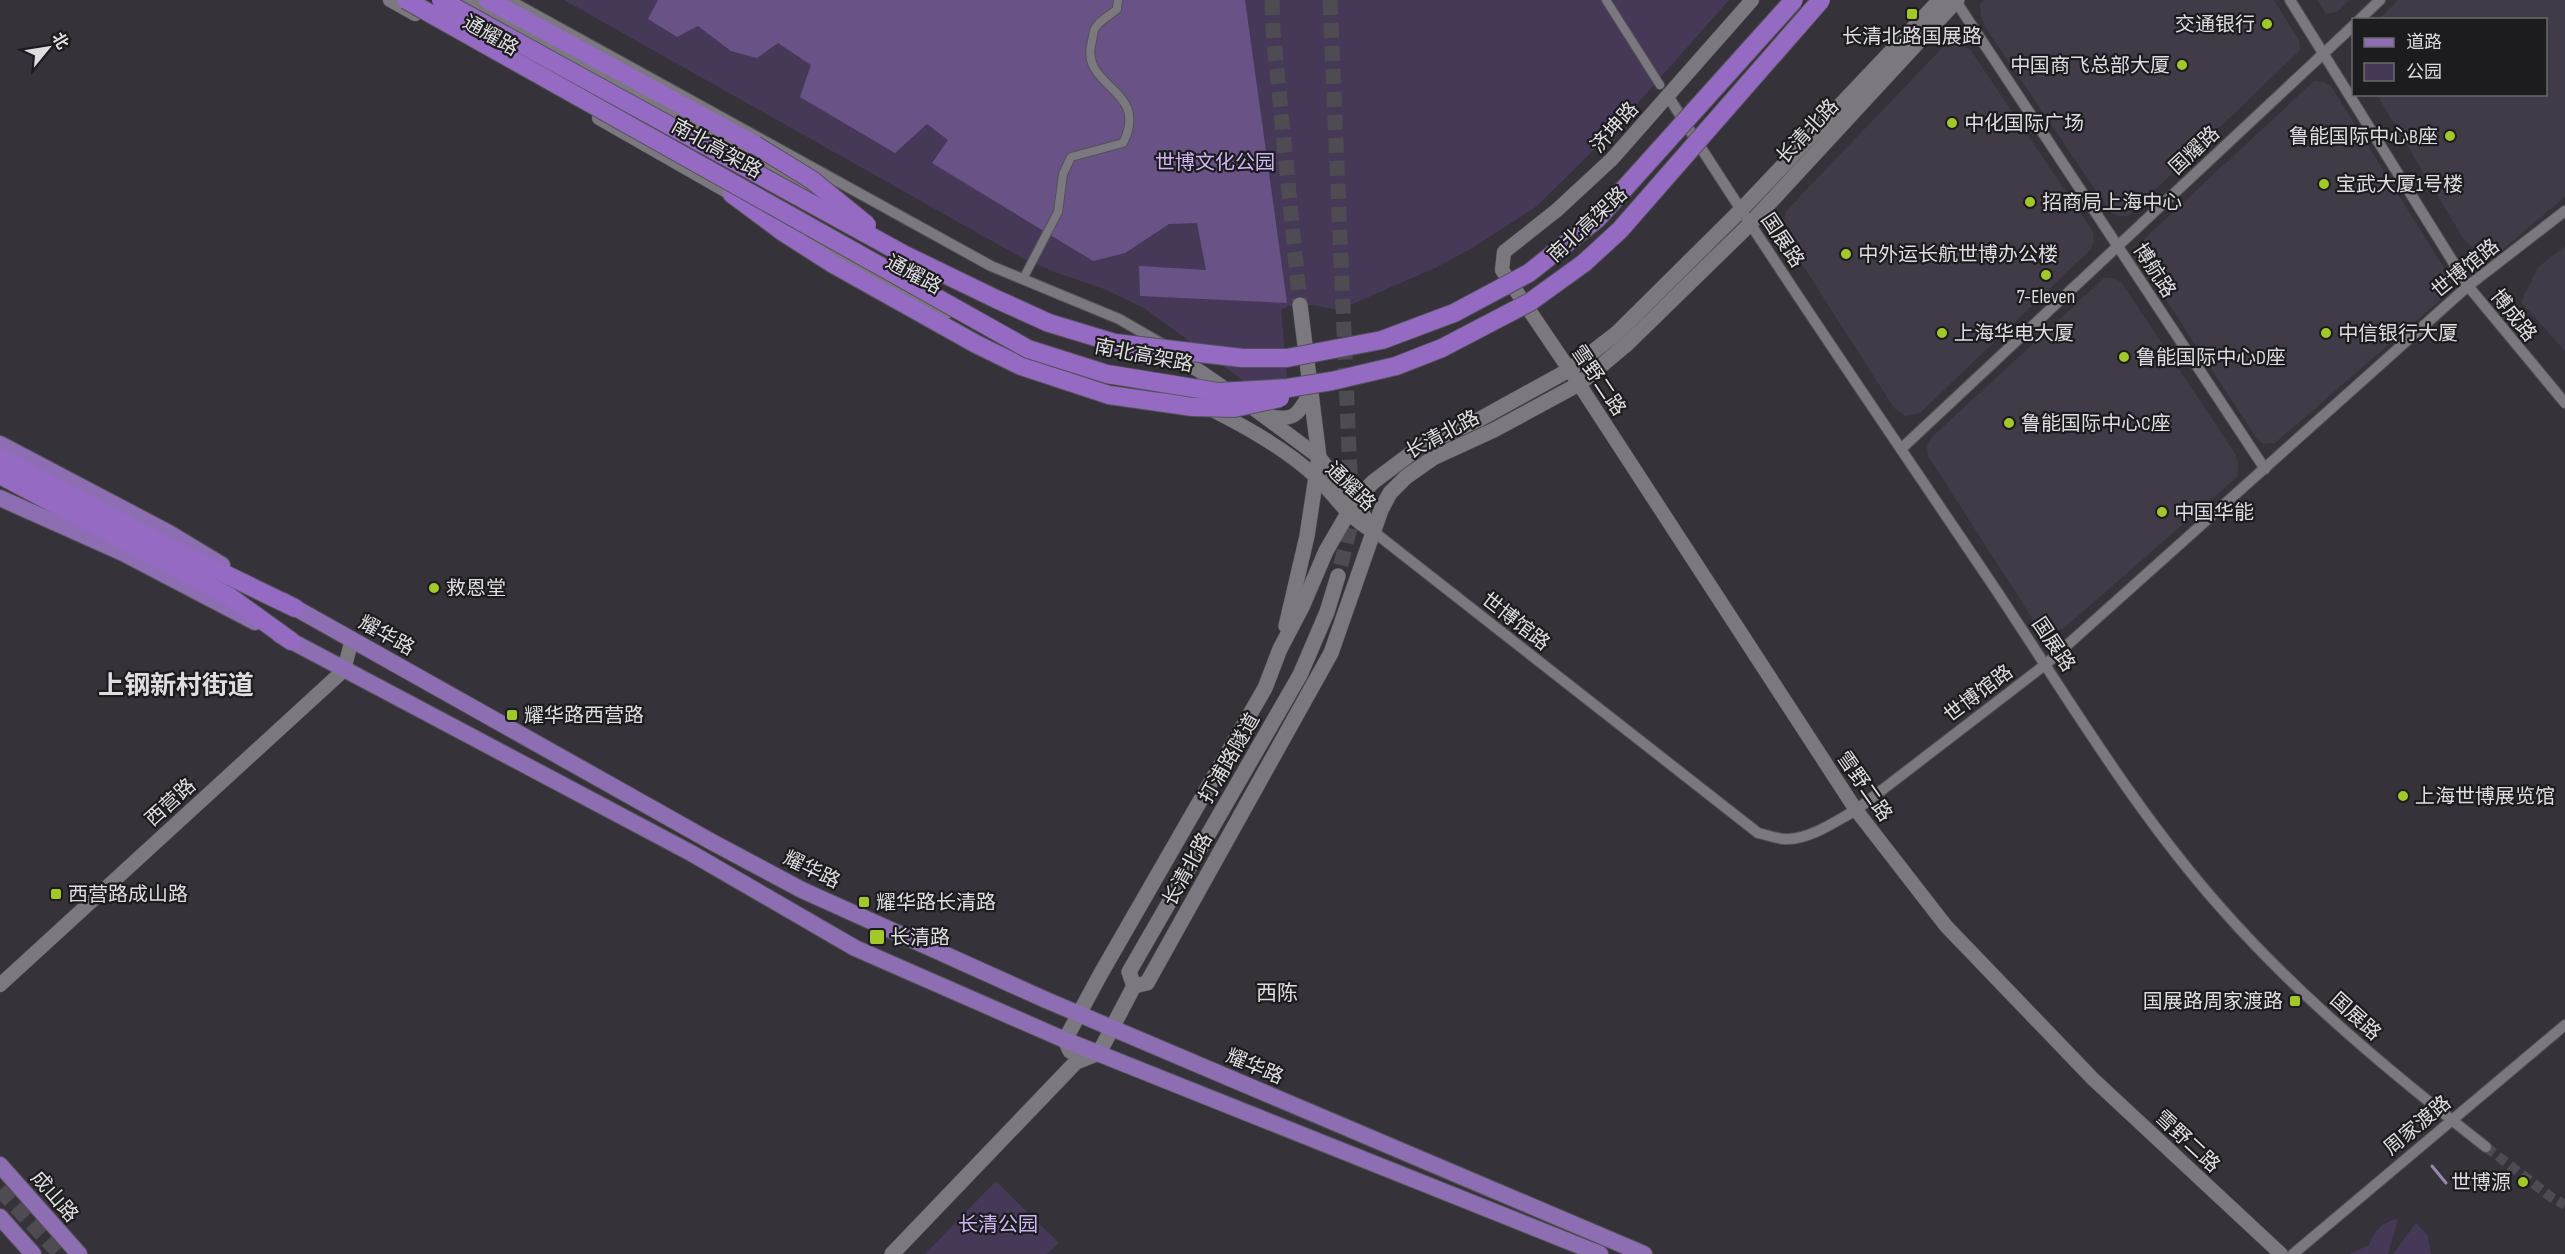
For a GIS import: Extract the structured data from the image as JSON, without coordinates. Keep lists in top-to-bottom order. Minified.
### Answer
{"streets":{"highway":["南北高架路"],"main road":["长清北路","耀华路","打浦路隧道","成山路"],"street":["通耀路","济坤路","国耀路","国展路","世博馆路","博航路","博成路","雪野二路","西营路","周家渡路"]},"crossings":[["通耀路","长清北路"],["通耀路","世博馆路"],["济坤路","国展路"],["济坤路","雪野二路"],["长清北路","国展路"],["长清北路","世博馆路"],["长清北路","博航路"],["长清北路","雪野二路"],["长清北路","耀华路"],["长清北路","打浦路隧道"],["国耀路","国展路"],["国耀路","博航路"],["国耀路","博成路"],["国展路","世博馆路"],["国展路","周家渡路"],["世博馆路","博航路"],["世博馆路","博成路"],["世博馆路","雪野二路"]],"districts":["上钢新村街道","西陈"],"parks":["世博文化公园","长清公园"],"places":{"transit":["长清北路国展路","耀华路西营路","西营路成山路","耀华路长清路","长清路","国展路周家渡路"],"other":["交通银行","中国商飞总部大厦","中化国际广场","鲁能国际中心B座","宝武大厦1号楼","招商局上海中心","中外运长航世博办公楼","7-Eleven","上海华电大厦","中信银行大厦","鲁能国际中心D座","鲁能国际中心C座","中国华能","救恩堂","上海世博展览馆","世博源"]},"legend":["道路","公园"],"north":"top right"}
